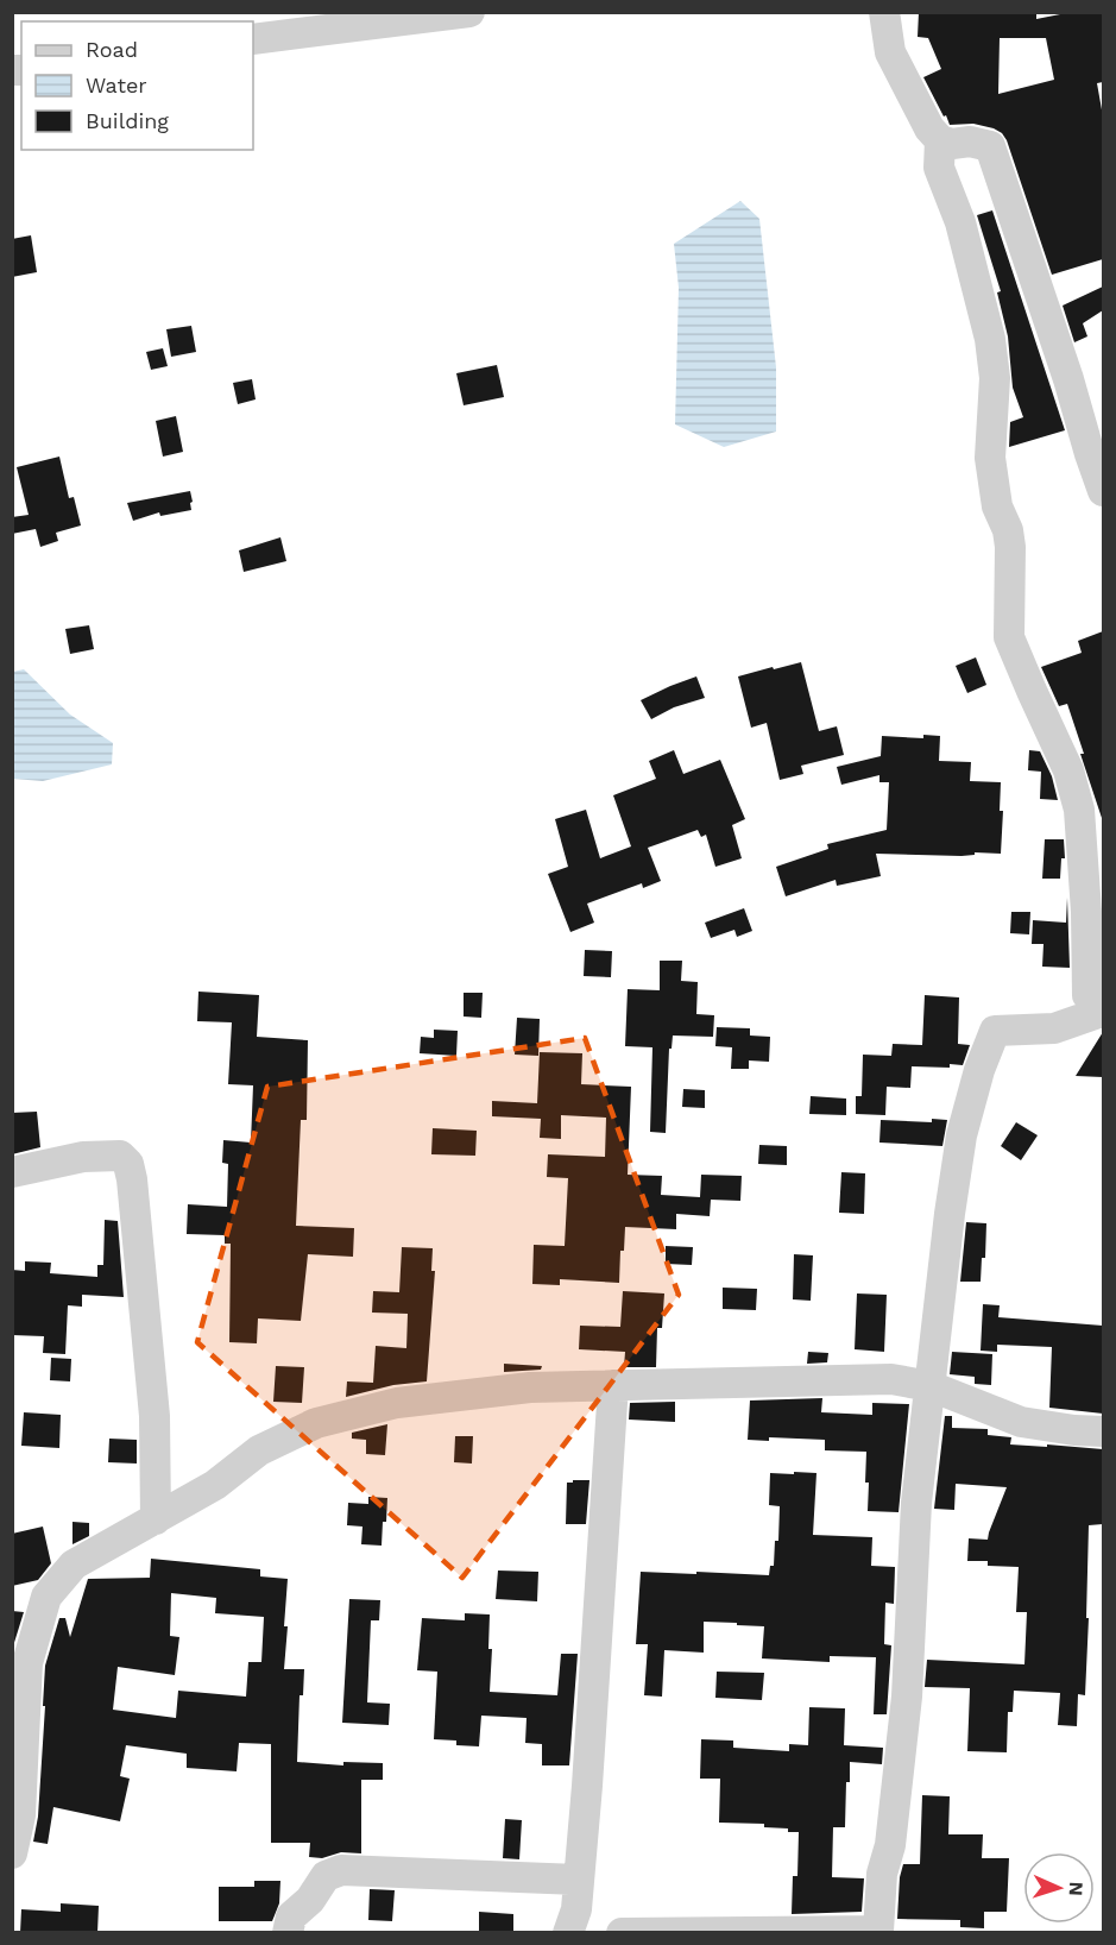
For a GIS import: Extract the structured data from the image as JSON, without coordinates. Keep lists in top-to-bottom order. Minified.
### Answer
{"legend":["Road","Water","Building"],"north":"right"}
